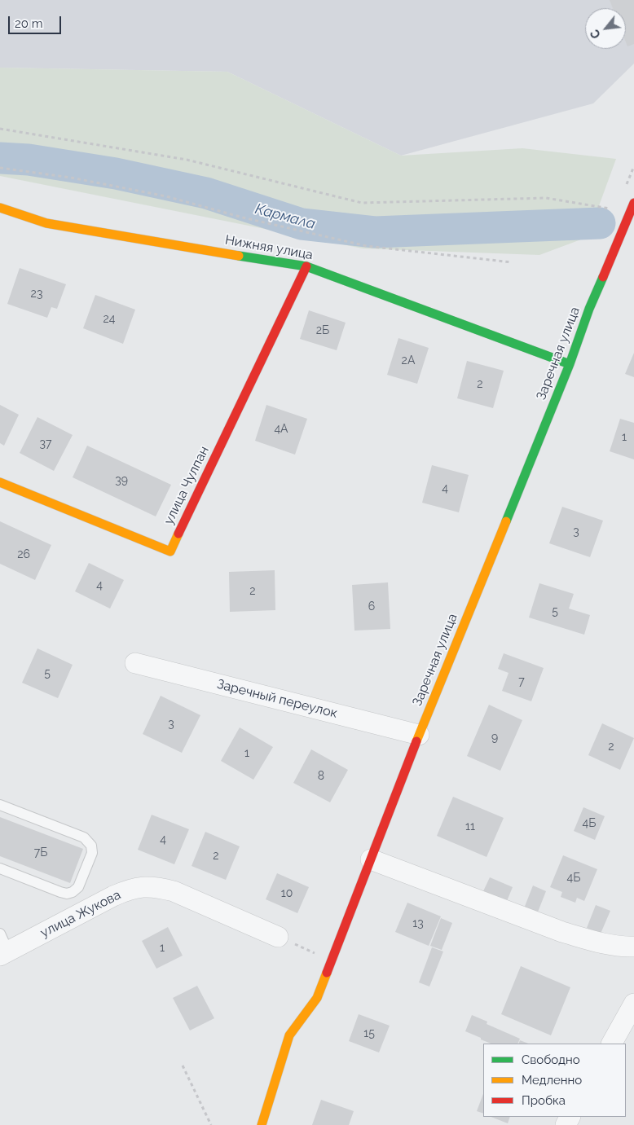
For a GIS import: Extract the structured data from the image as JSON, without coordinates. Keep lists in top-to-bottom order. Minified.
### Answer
{"streets":{"street":["Нижняя улица","Заречная улица","улица Чулпан","Заречный переулок","улица Жукова"]},"crossings":[["Нижняя улица","Заречная улица"],["Нижняя улица","улица Чулпан"],["Заречная улица","Заречный переулок"]],"water":["Кармала"],"house_numbers":["23","24","2Б","2А","2","4А","1","37","39","4","3","26","4","2","6","5","5","7","3","9","2","1","8","4Б","11","4","7Б","2","4Б","10","13","1","15"],"legend":["Свободно","Медленно","Пробка"],"scale_bar":"20 m","north":"bottom left"}
